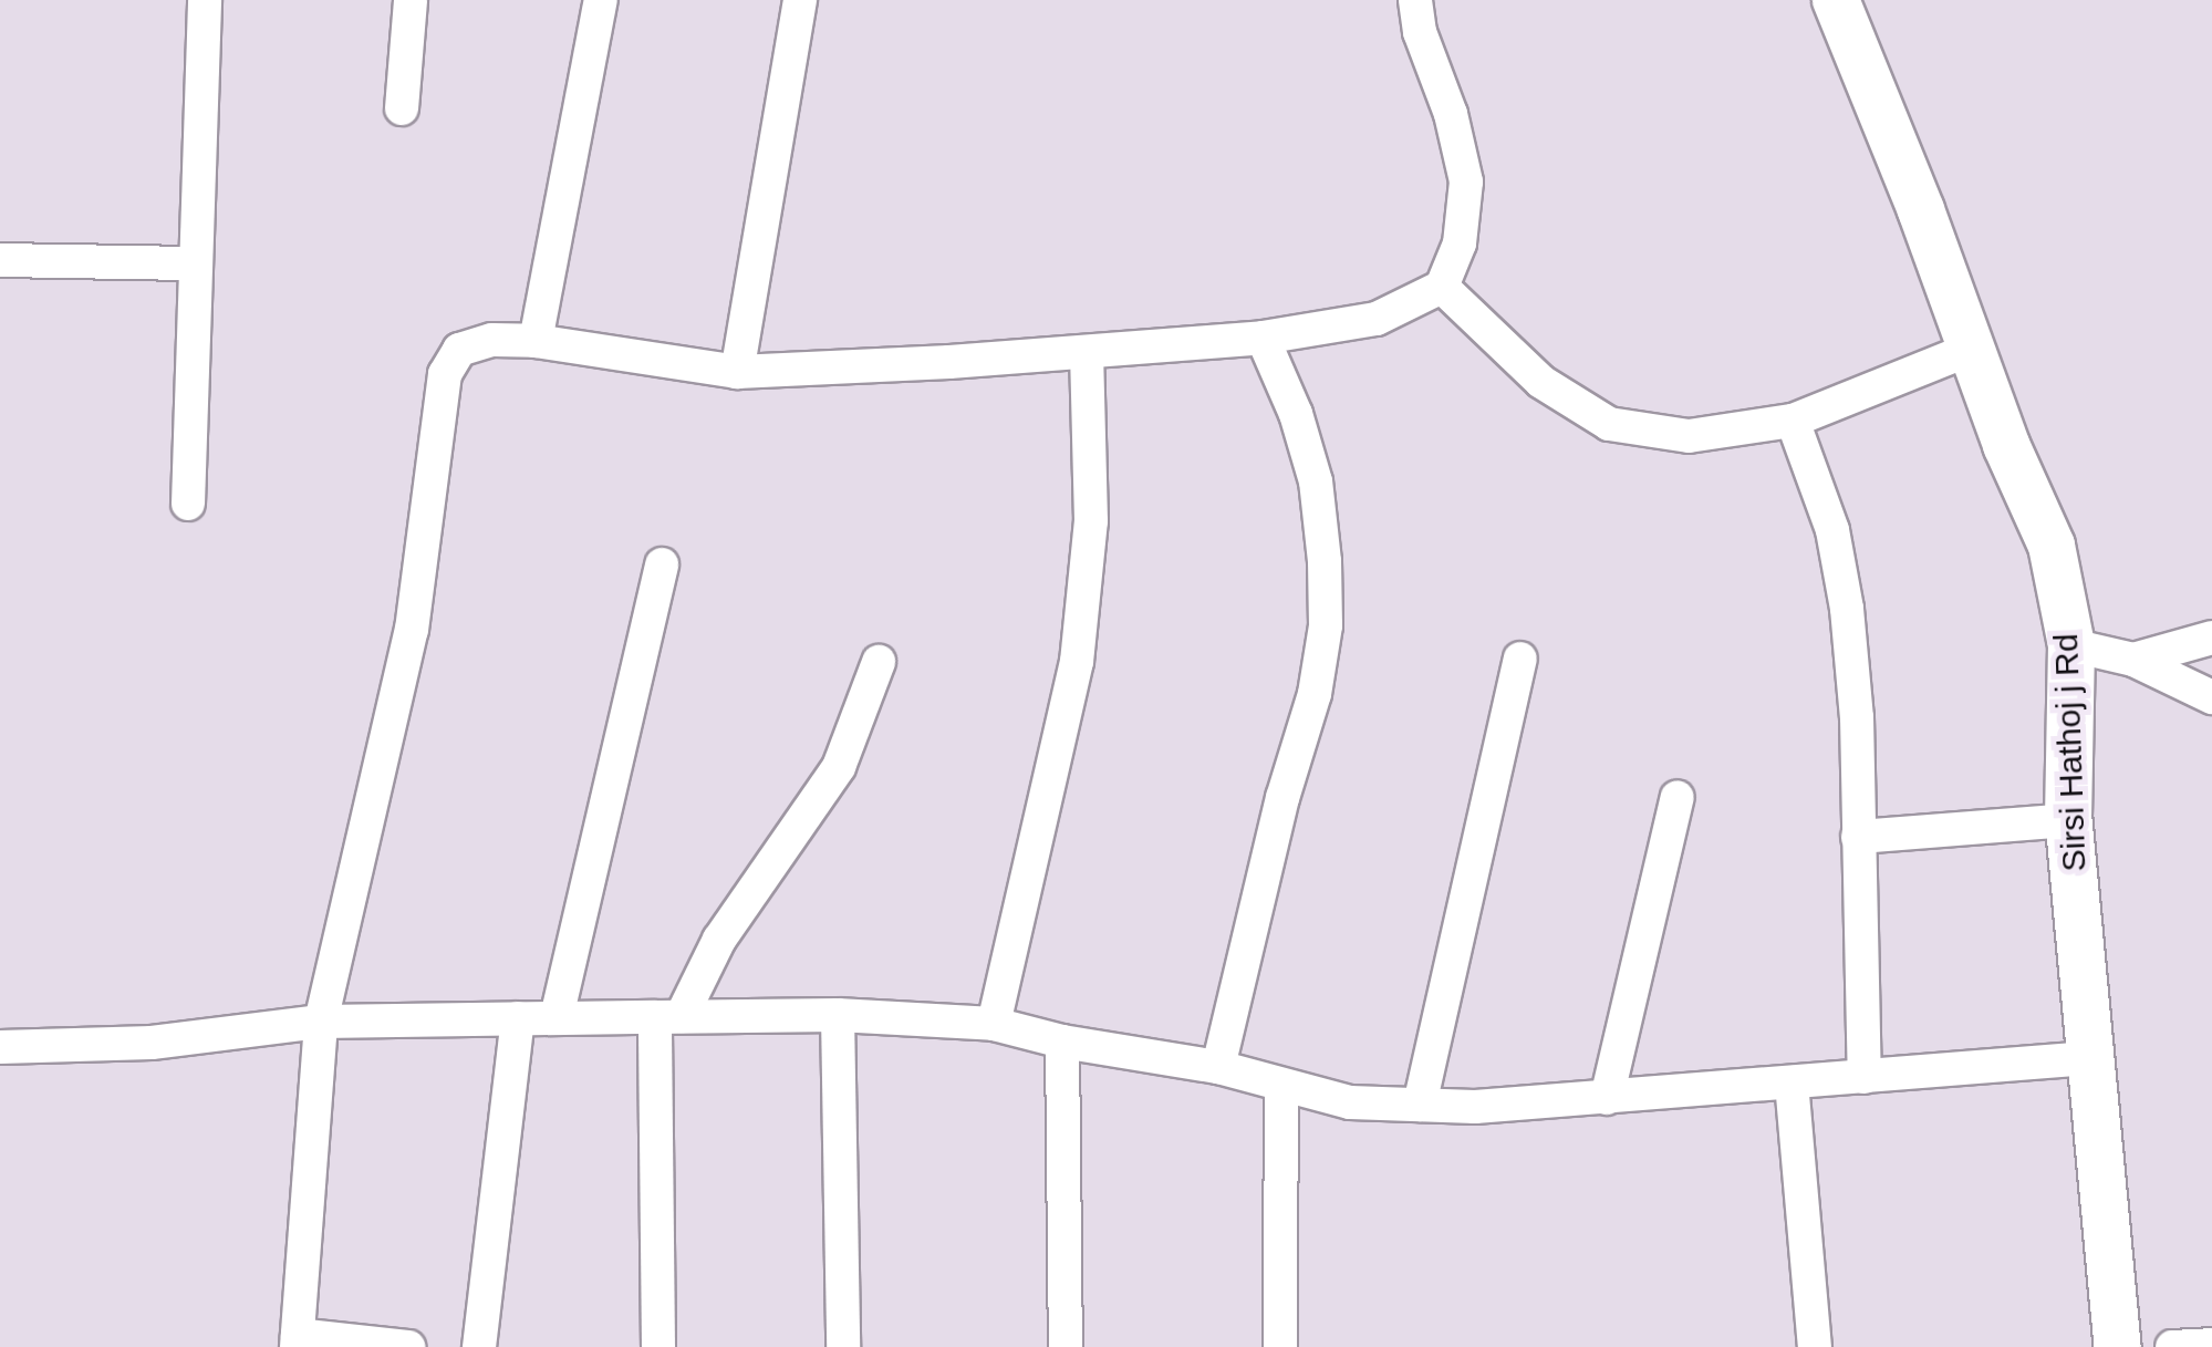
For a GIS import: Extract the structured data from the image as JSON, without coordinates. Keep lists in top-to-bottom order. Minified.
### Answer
{"streets":{"street":["Sirsi Hathoj j Rd"]}}
